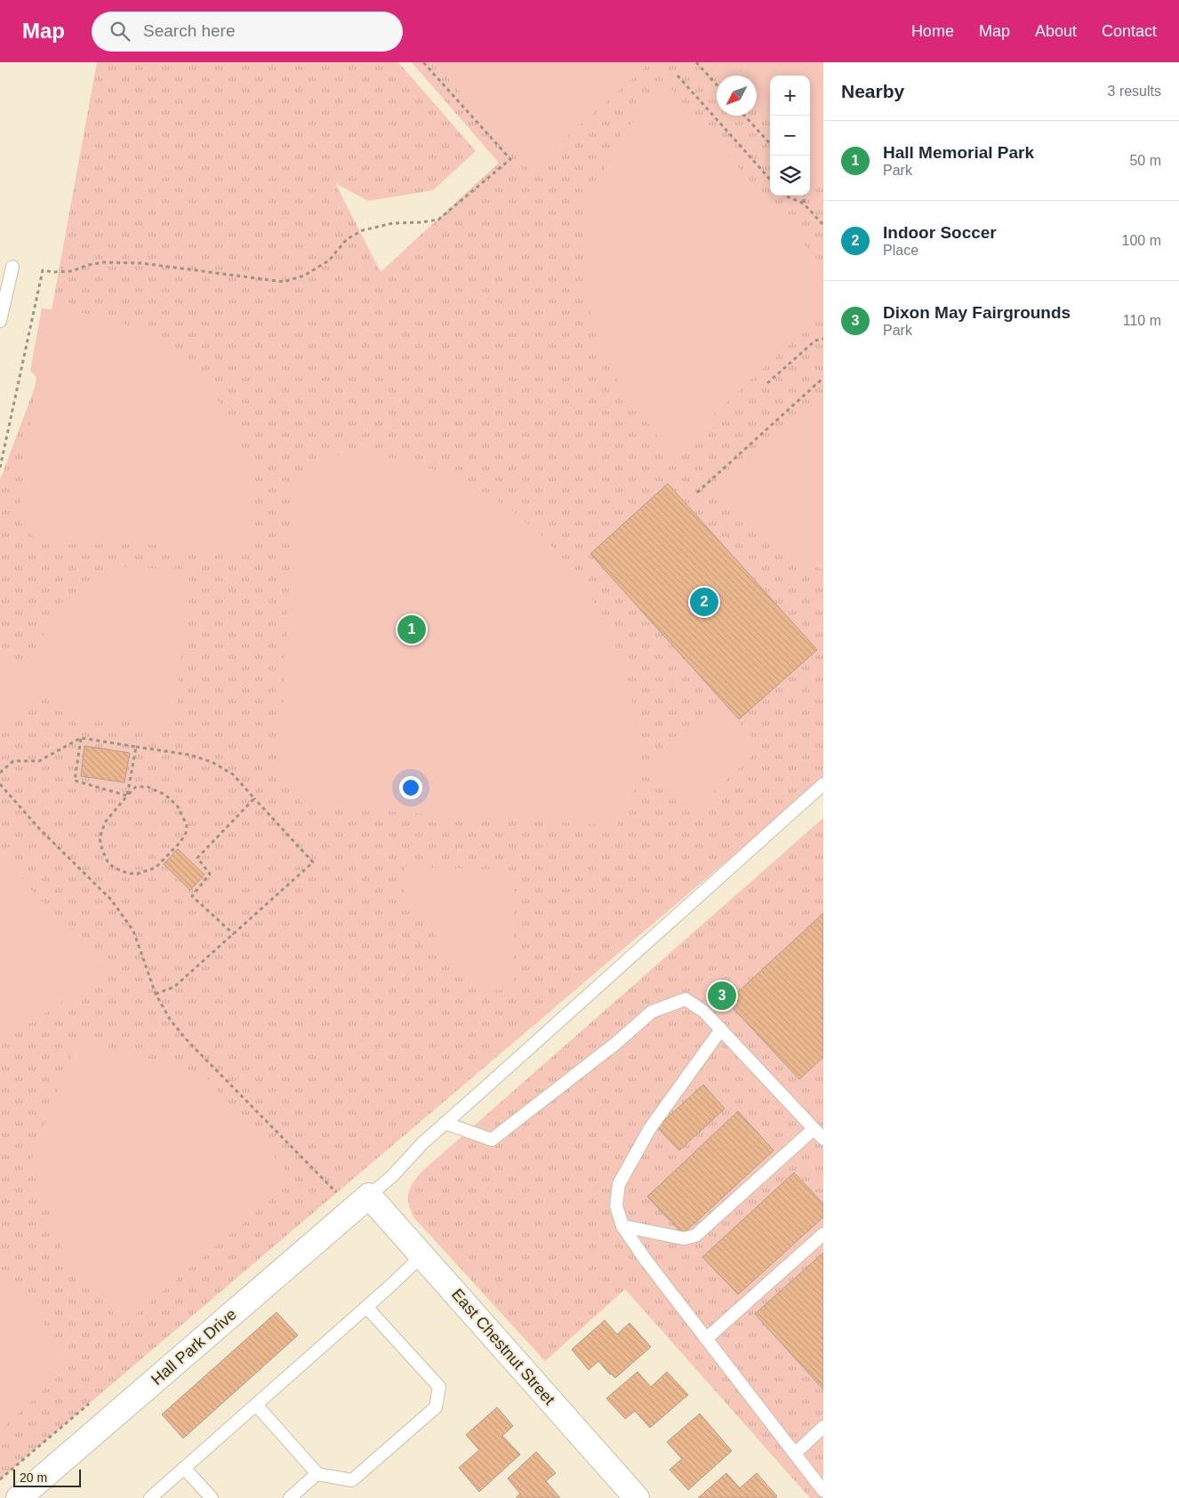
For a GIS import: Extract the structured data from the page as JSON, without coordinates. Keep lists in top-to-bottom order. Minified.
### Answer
{"streets":{"street":["Hall Park Drive","East Chestnut Street"]},"crossings":[["Hall Park Drive","East Chestnut Street"]],"scale_bar":"20 m","north":"bottom left","page":{"header":"Map","search":"Search here","nav":["Home","Map","About","Contact"],"heading":["Nearby","3 results"],"map_buttons":["+","−"],"list":[{"mark":"1","name":"Hall Memorial Park","note":"Park","value":"50 m"},{"mark":"2","name":"Indoor Soccer","note":"Place","value":"100 m"},{"mark":"3","name":"Dixon May Fairgrounds","note":"Park","value":"110 m"}],"pins":["2","1","3"],"scale":"20 m"}}
